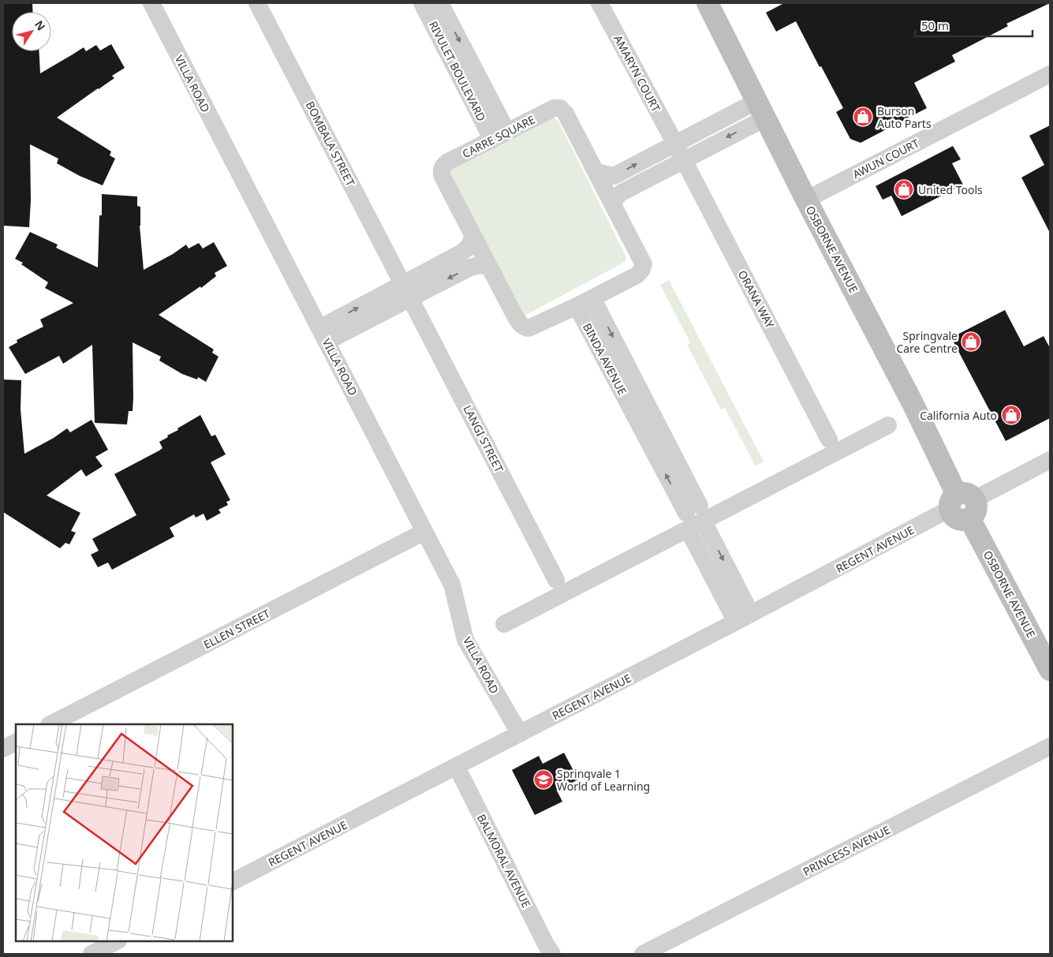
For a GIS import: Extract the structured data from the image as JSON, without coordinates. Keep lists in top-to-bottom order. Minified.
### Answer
{"streets":{"main road":["OSBORNE AVENUE"],"street":["RIVULET BOULEVARD","AMARYN COURT","VILLA ROAD","CARRE SQUARE","BOMBALA STREET","AWUN COURT","ORANA WAY","BINDA AVENUE","LANGI STREET","REGENT AVENUE","ELLEN STREET","PRINCESS AVENUE","BALMORAL AVENUE"]},"crossings":[["RIVULET BOULEVARD","CARRE SQUARE"],["AMARYN COURT","ORANA WAY"],["VILLA ROAD","REGENT AVENUE"],["VILLA ROAD","ELLEN STREET"],["CARRE SQUARE","BINDA AVENUE"],["BOMBALA STREET","LANGI STREET"],["AWUN COURT","OSBORNE AVENUE"],["OSBORNE AVENUE","REGENT AVENUE"],["BINDA AVENUE","REGENT AVENUE"],["REGENT AVENUE","BALMORAL AVENUE"]],"places":{"shop":["Burson Auto Parts","United Tools","Springvale Care Centre","California Auto"],"school or university":["Springvale 1 World of Learning"]},"scale_bar":"50 m","north":"top right"}
